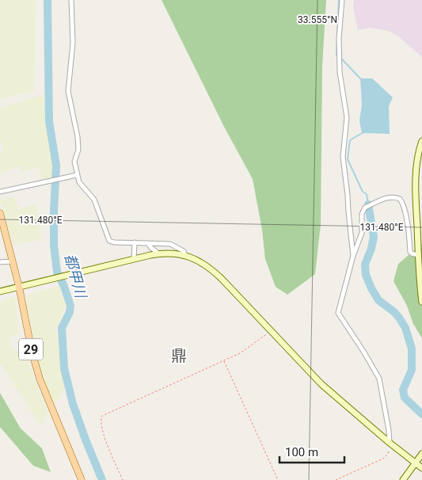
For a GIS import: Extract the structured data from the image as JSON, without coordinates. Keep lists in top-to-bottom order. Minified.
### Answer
{"streets":{"main road":["29"]},"districts":["鼎"],"water":["都甲川"],"scale_bar":"100 m","coordinates":["33.555°N","131.480°E"]}
